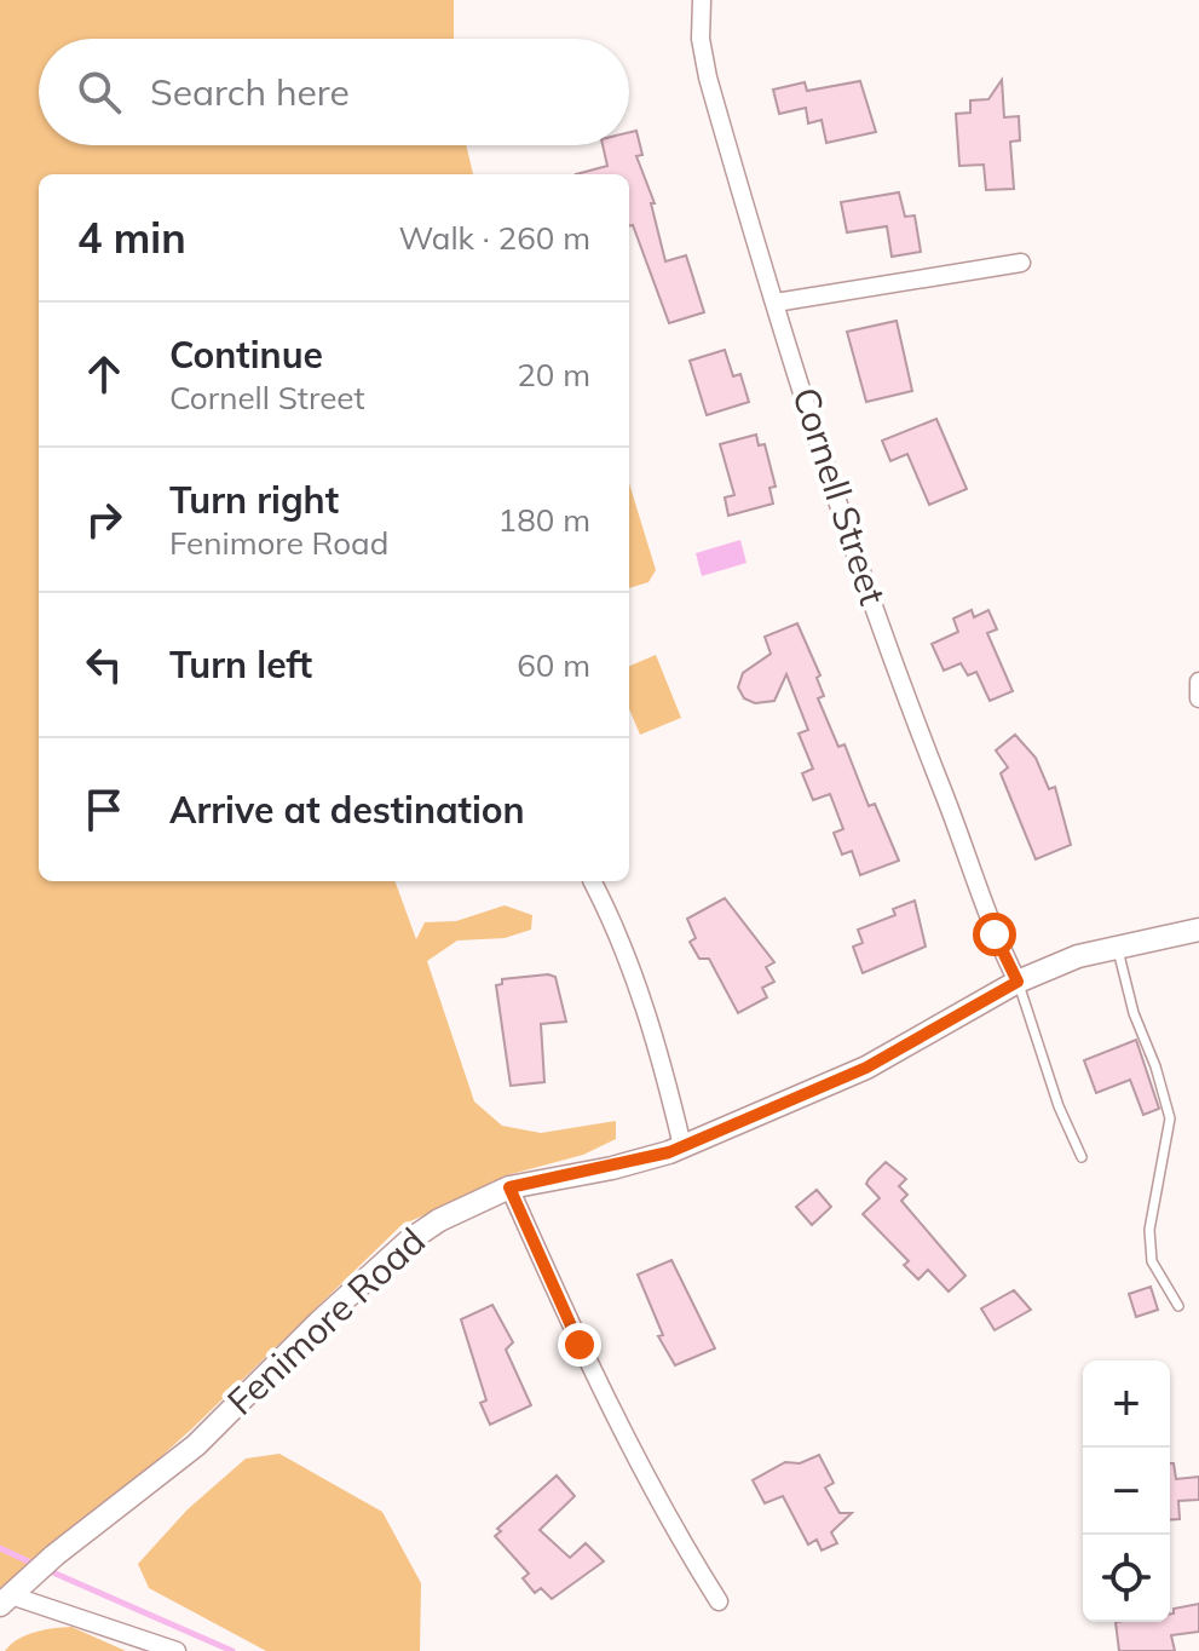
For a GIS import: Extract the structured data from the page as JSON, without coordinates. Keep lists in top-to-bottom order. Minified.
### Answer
{"streets":{"street":["Cornell Street","Fenimore Road"]},"crossings":[["Cornell Street","Fenimore Road"]],"page":{"search":"Search here","heading":["4 min","Walk · 260 m"],"list":[["Continue","Cornell Street","20 m"],["Turn right","Fenimore Road","180 m"],["Turn left","60 m"],"Arrive at destination"],"map_buttons":["+","−"]}}
